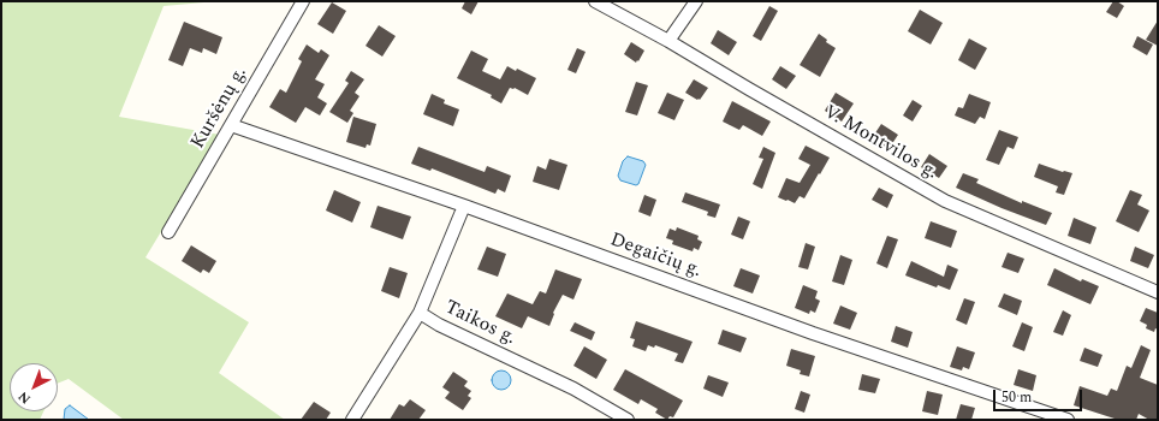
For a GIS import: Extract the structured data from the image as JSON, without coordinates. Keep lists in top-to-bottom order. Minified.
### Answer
{"streets":{"street":["Kuršėnų g.","V. Montvilos g.","Degaičių g.","Taikos g."]},"crossings":[["Kuršėnų g.","Degaičių g."],["Degaičių g.","Taikos g."]],"scale_bar":"50 m","north":"bottom left"}
